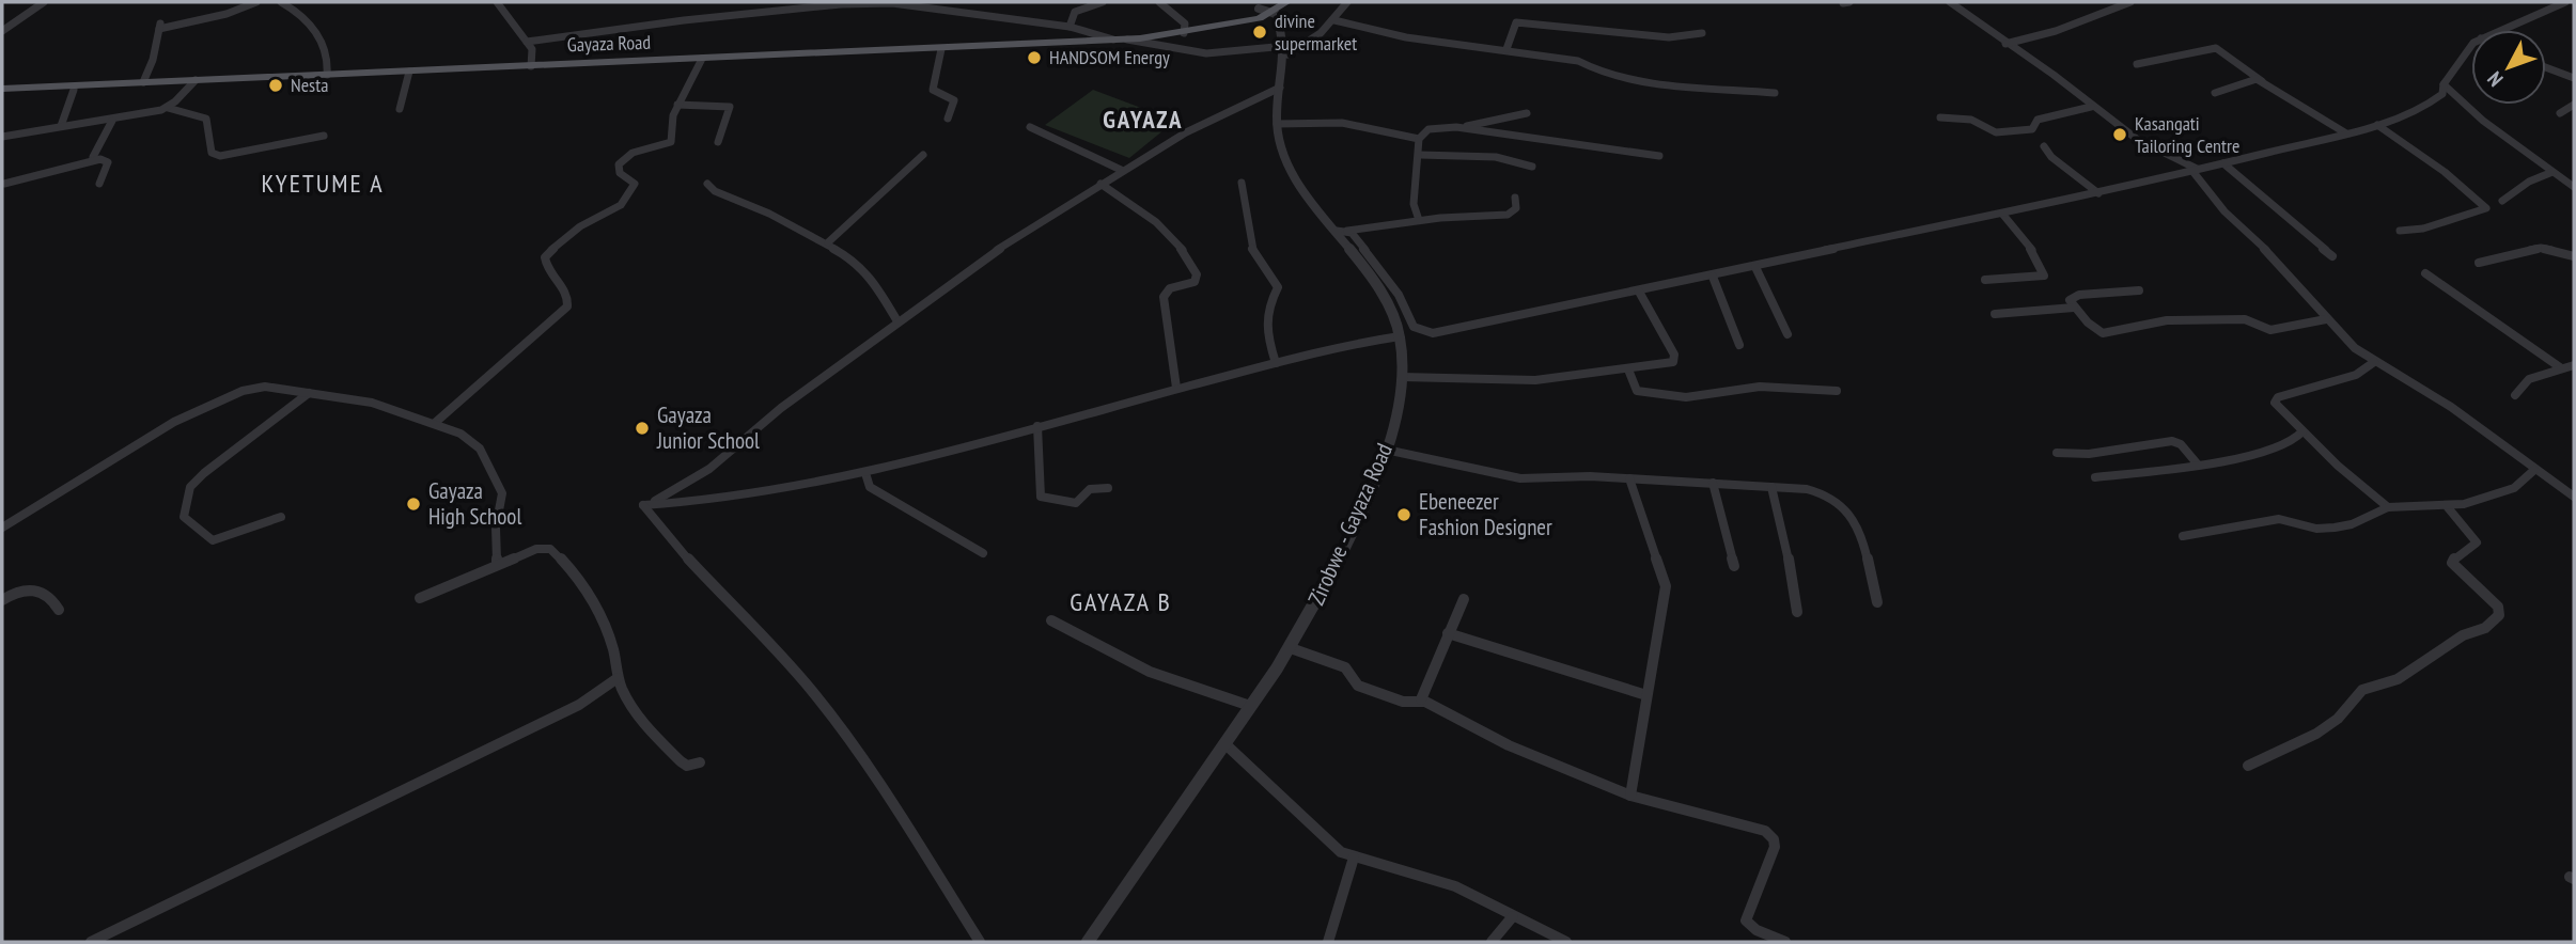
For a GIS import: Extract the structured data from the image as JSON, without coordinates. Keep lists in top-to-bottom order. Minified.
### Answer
{"streets":{"main road":["Gayaza Road"],"street":["Zirobwe - Gayaza Road"]},"districts":["GAYAZA","KYETUME A","GAYAZA B"],"places":["divine supermarket","HANDSOM Energy","Nesta","Kasangati Tailoring Centre","Gayaza Junior School","Gayaza High School","Ebeneezer Fashion Designer"],"north":"bottom left"}
